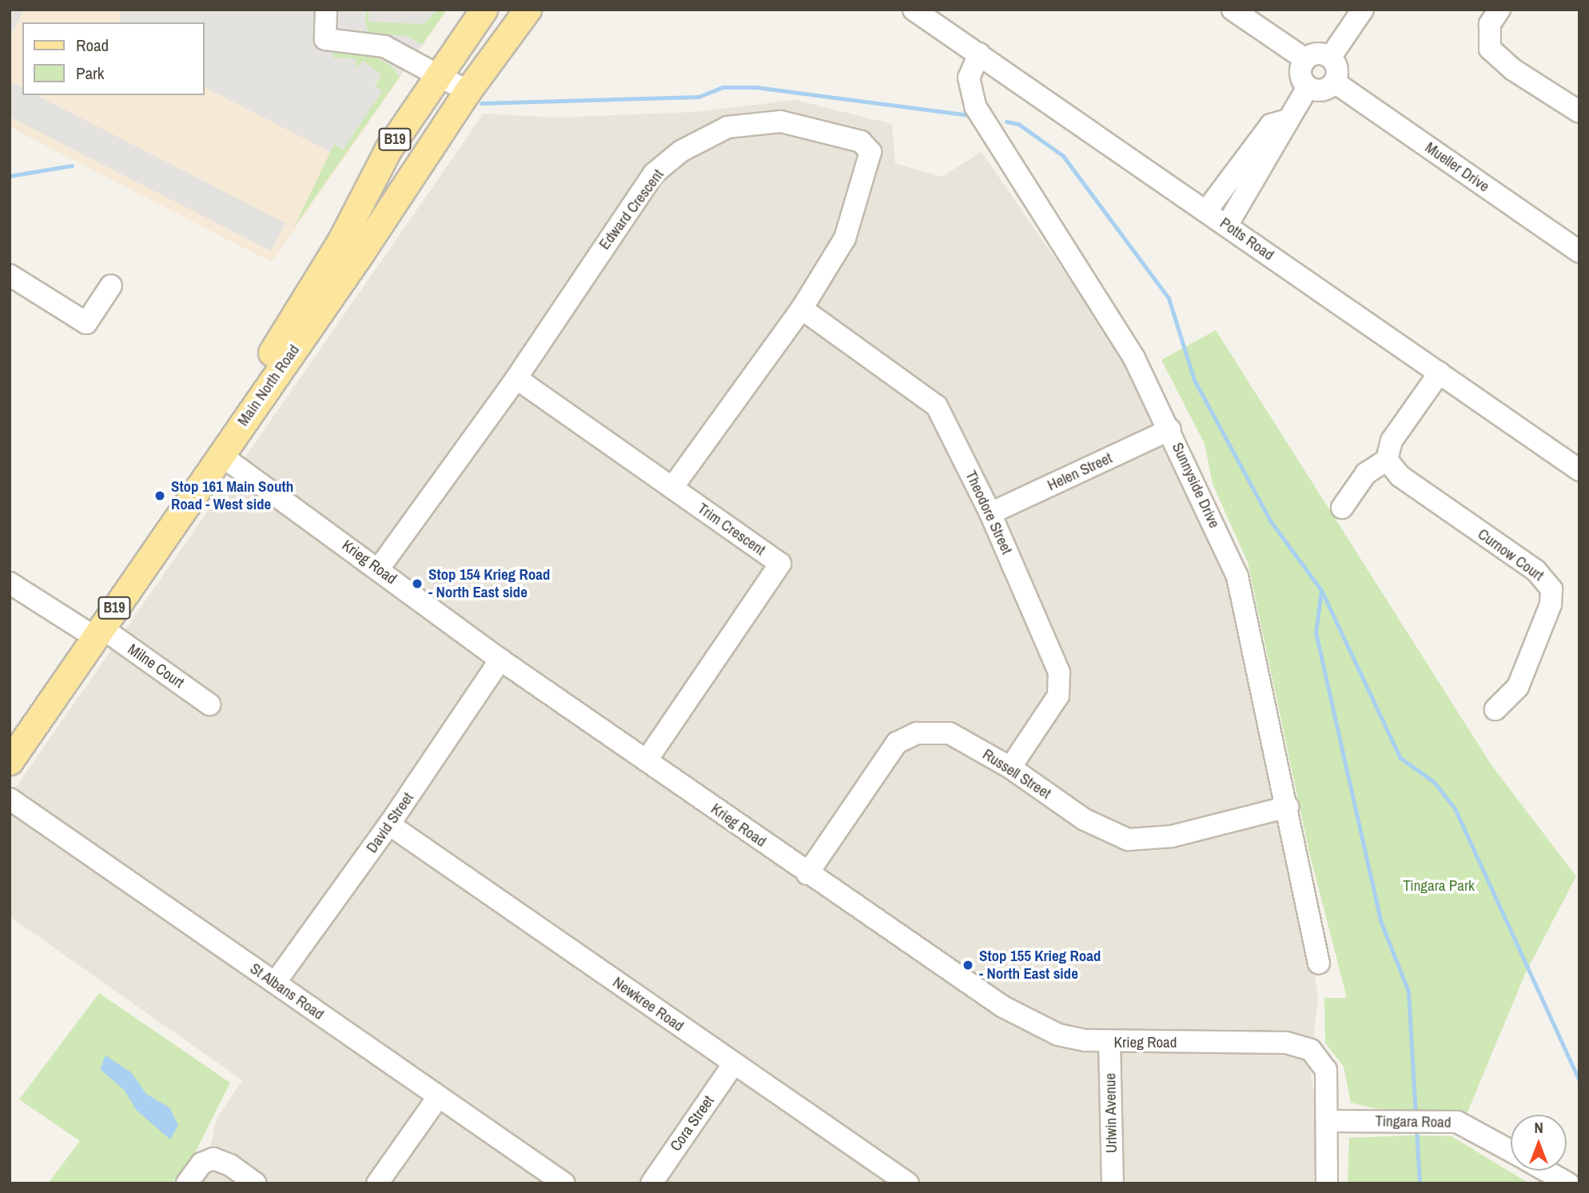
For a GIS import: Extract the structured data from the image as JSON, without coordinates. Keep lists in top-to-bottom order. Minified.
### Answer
{"streets":{"main road":["B19","Main North Road"],"street":["Mueller Drive","Edward Crescent","Potts Road","Helen Street","Sunnyside Drive","Theodore Street","Trim Crescent","Curnow Court","Krieg Road","Milne Court","Russell Street","David Street","St Albans Road","Newkree Road","Urlwin Avenue","Tingara Road","Cora Street"]},"crossings":[["Edward Crescent","Theodore Street"],["Edward Crescent","Trim Crescent"],["Edward Crescent","Krieg Road"],["Potts Road","Sunnyside Drive"],["Main North Road","Krieg Road"],["Main North Road","Milne Court"],["Helen Street","Sunnyside Drive"],["Helen Street","Theodore Street"],["Sunnyside Drive","Russell Street"],["Theodore Street","Russell Street"],["Trim Crescent","Krieg Road"],["Krieg Road","Russell Street"],["Krieg Road","David Street"],["Krieg Road","Urlwin Avenue"],["Krieg Road","Tingara Road"],["David Street","St Albans Road"],["David Street","Newkree Road"],["Newkree Road","Cora Street"]],"parks":["Tingara Park"],"places":["Stop 161 Main South Road - West side","Stop 154 Krieg Road - North East side","Stop 155 Krieg Road - North East side"],"legend":["Road","Park"],"north":"top"}
